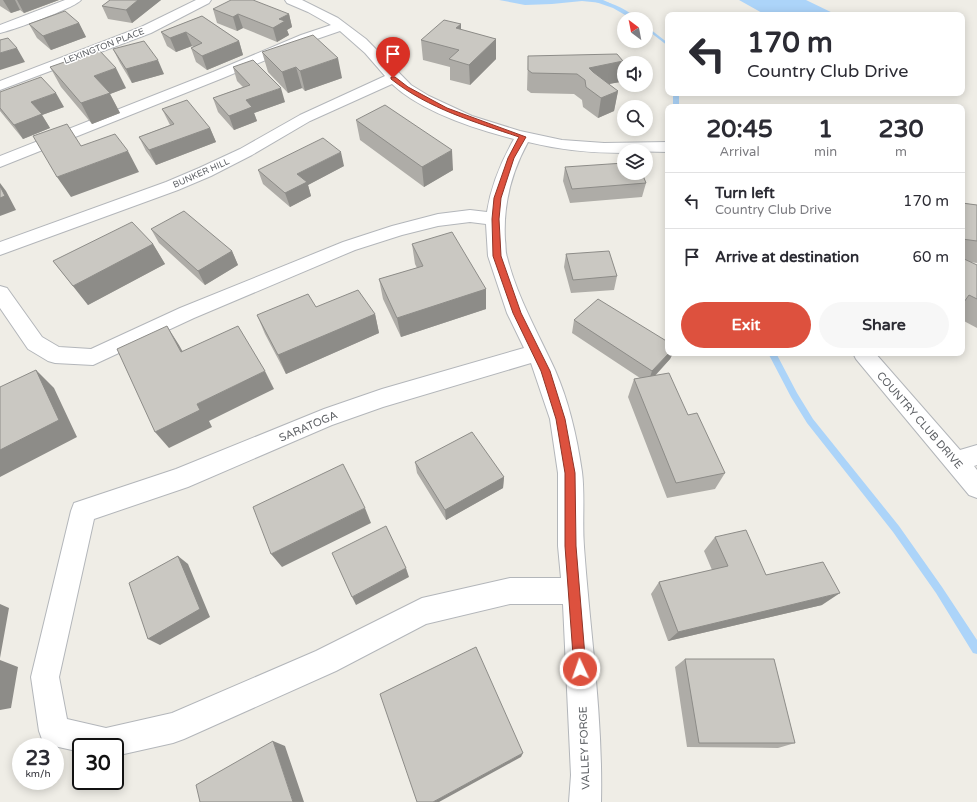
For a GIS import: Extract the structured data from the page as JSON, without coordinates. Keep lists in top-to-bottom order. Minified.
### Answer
{"streets":{"street":["LEXINGTON PLACE","BUNKER HILL","COUNTRY CLUB DRIVE","SARATOGA","VALLEY FORGE"]},"crossings":[["SARATOGA","VALLEY FORGE"]],"north":"top left","page":{"turn":["170 m","Country Club Drive"],"eta":["20:45","Arrival","1","min","230","m"],"list":[{"name":"Turn left","note":"Country Club Drive","value":"170 m"},{"name":"Arrive at destination","value":"60 m"}],"buttons":["Exit","Share"],"speed":"23 km/h","limit":"30"}}
